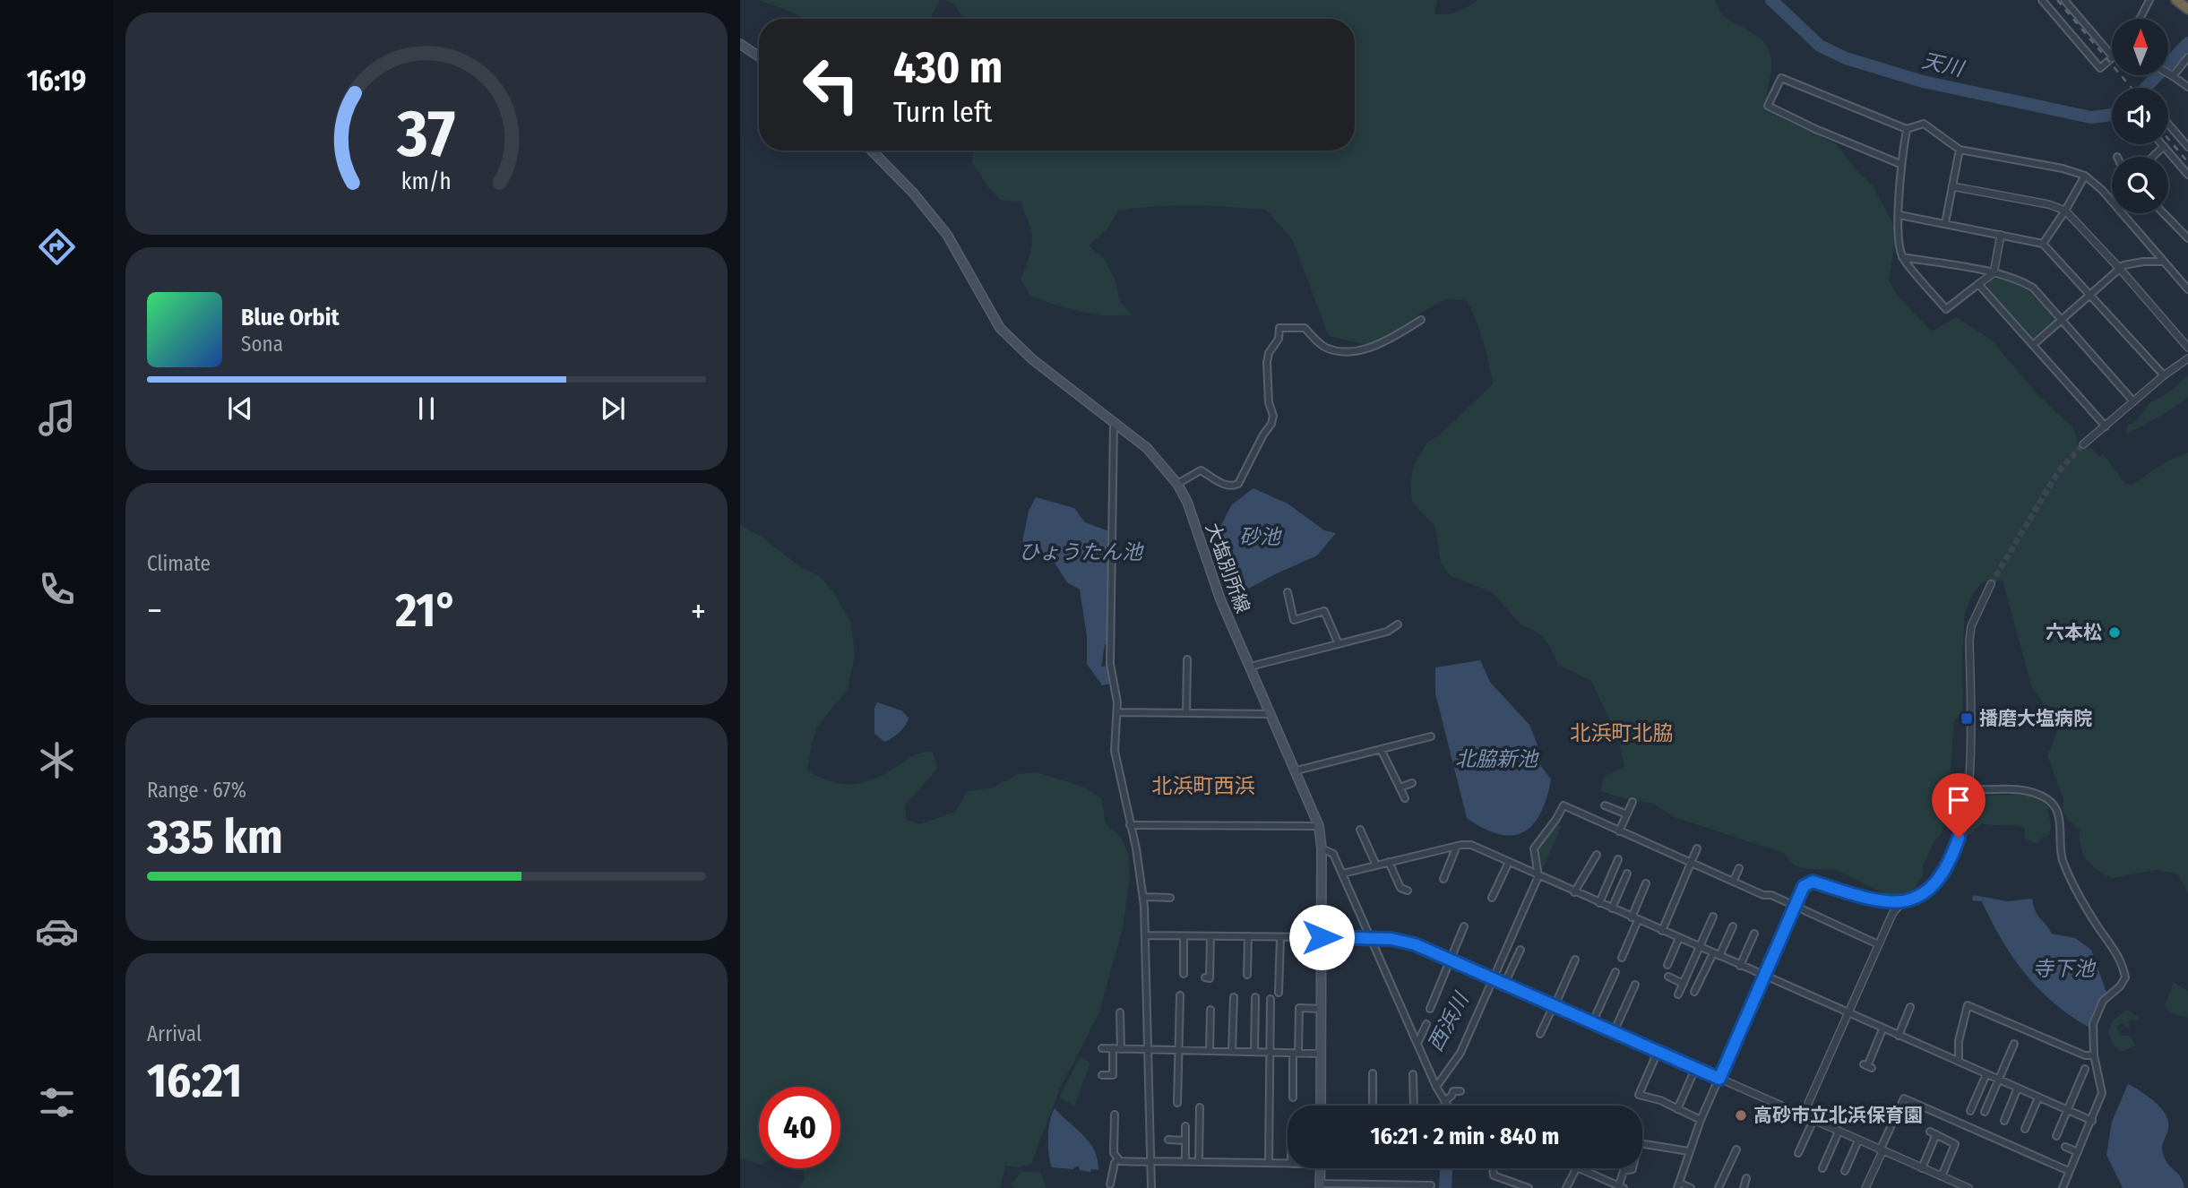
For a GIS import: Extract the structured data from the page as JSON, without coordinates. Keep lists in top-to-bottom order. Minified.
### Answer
{"streets":{"main road":["大塩別所線"]},"districts":["北浜町北脇","北浜町西浜"],"water":["天川","砂池","ひょうたん池","北脇新池","寺下池","西浜川"],"places":{"other":["六本松","高砂市立北浜保育園"],"transit":["播磨大塩病院"]},"north":"top","page":{"tabs":"16:19","turn":["430 m","Turn left"],"song":["Blue Orbit","Sona"],"tile":["Climate",["Range · 67%","335 km"],["Arrival","16:21"]],"heat":["−","21°","+"],"limit":"40","trip":"16:21 · 2 min · 840 m","gauge":["37","km/h"]}}
